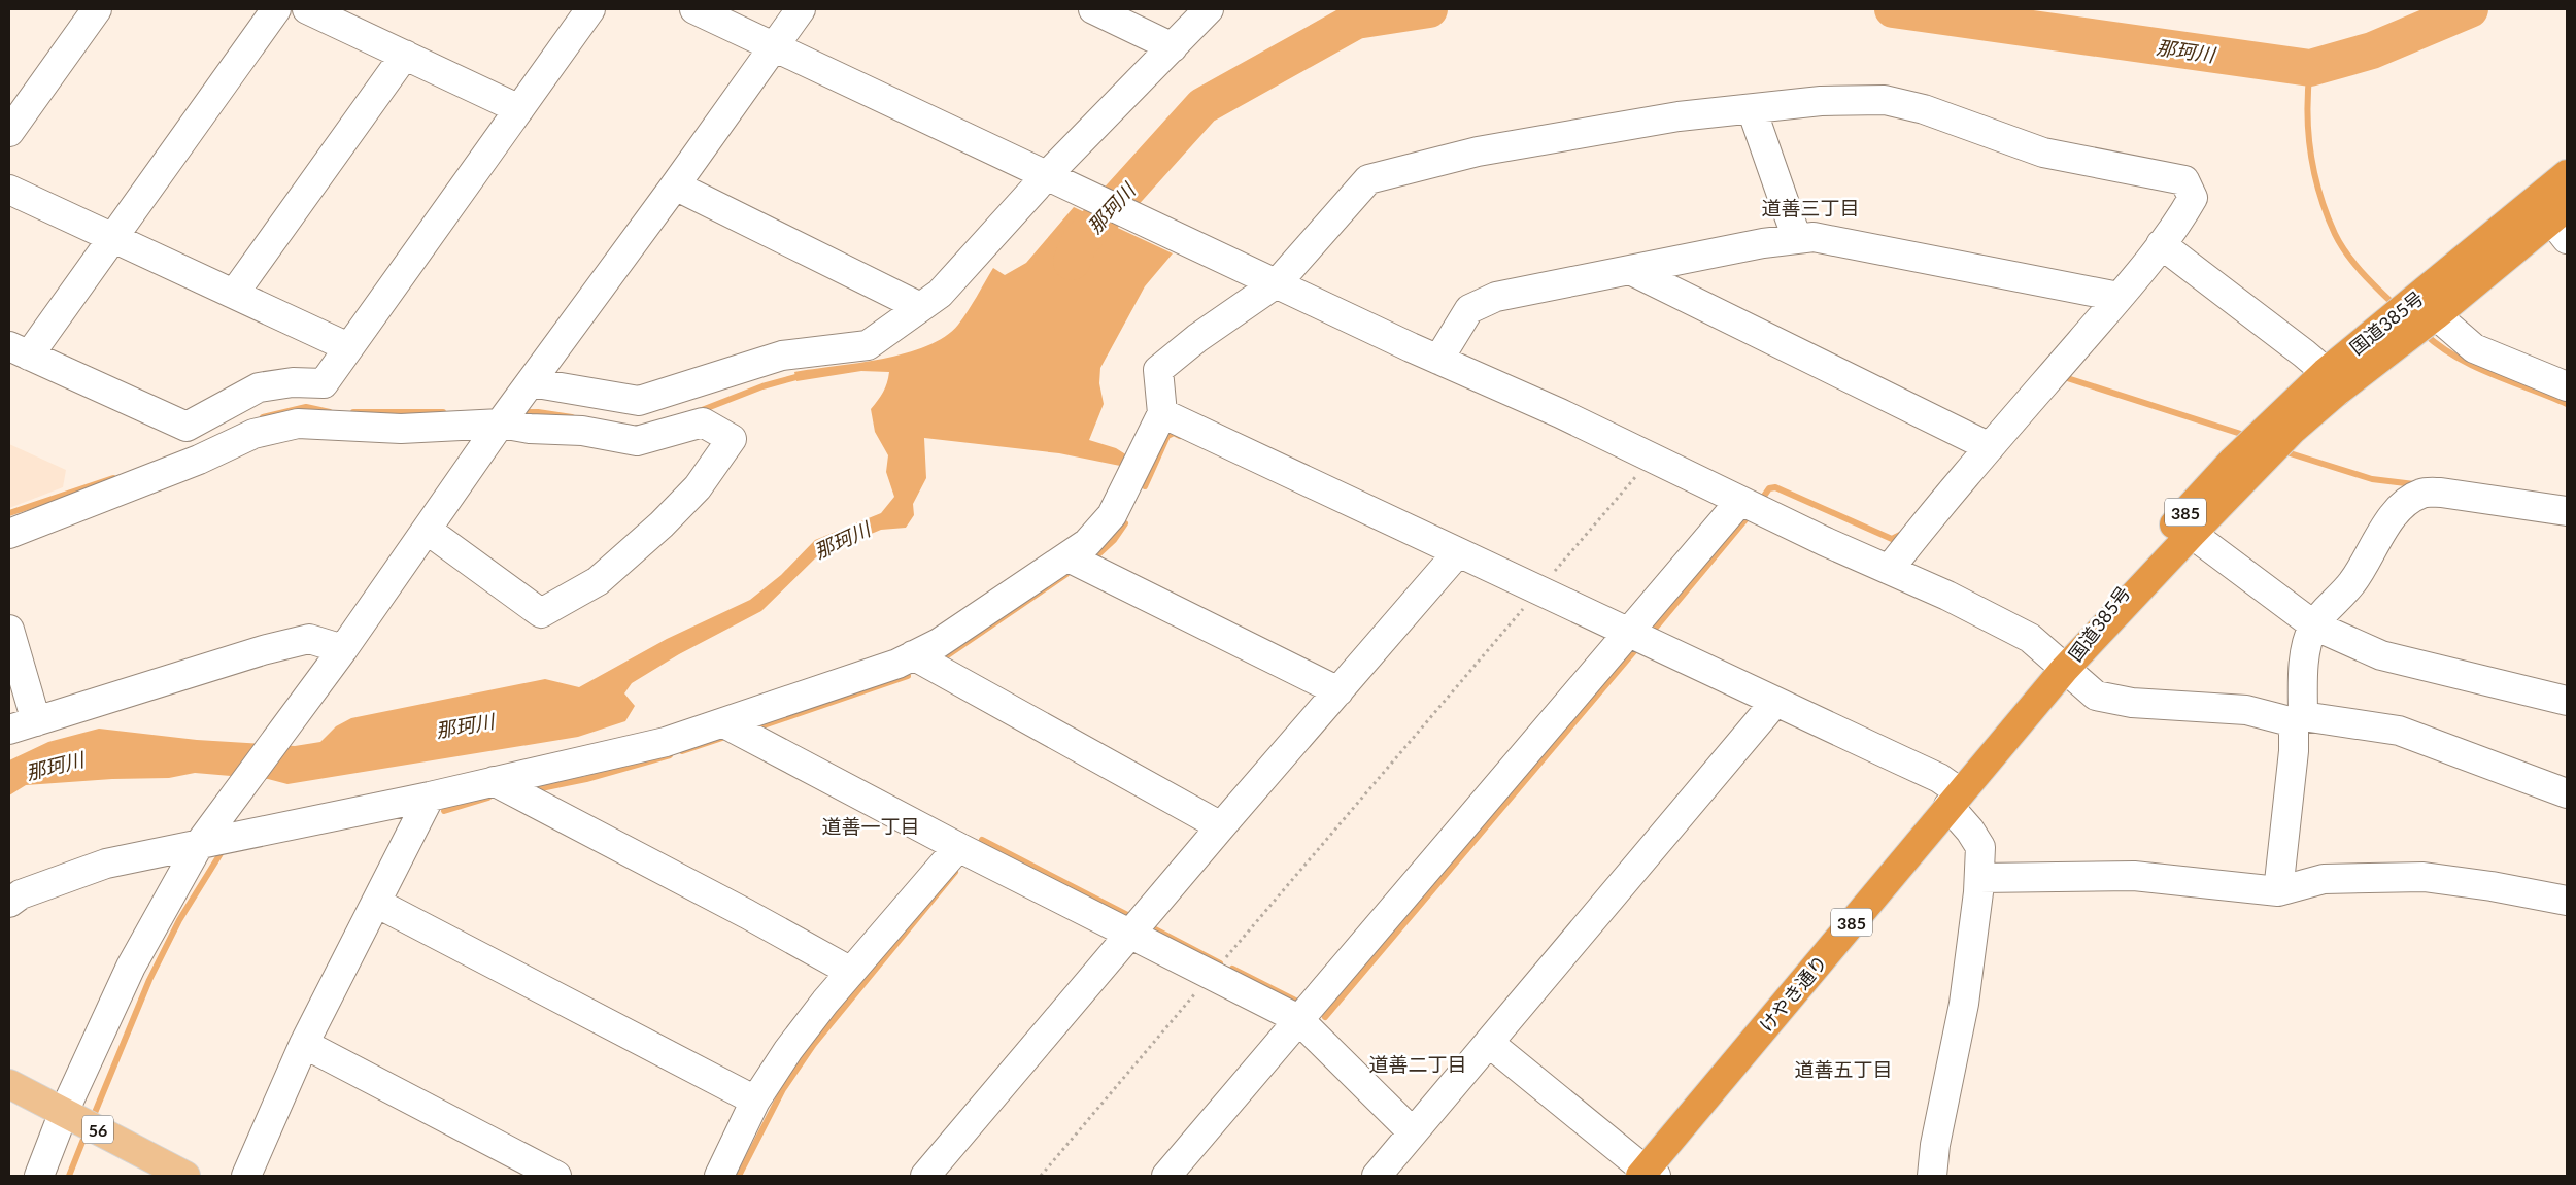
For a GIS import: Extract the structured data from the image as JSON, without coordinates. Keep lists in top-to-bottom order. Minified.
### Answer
{"streets":{"highway":["国道385号","385","けやき通り"],"main road":["56"]},"crossings":[["国道385号","けやき通り"]],"districts":["道善三丁目","道善一丁目","道善二丁目","道善五丁目"],"water":["那珂川"]}
